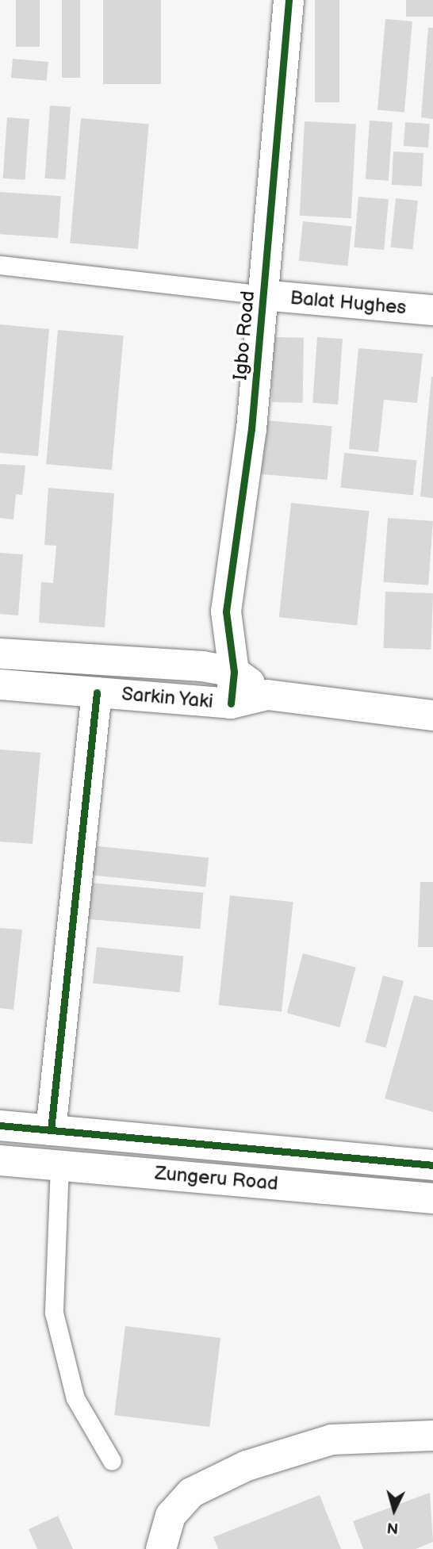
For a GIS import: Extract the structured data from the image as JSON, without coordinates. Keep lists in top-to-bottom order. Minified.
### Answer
{"streets":{"street":["Balat Hughes","Igbo Road","Sarkin Yaki","Zungeru Road"]},"crossings":[["Balat Hughes","Igbo Road"],["Igbo Road","Sarkin Yaki"]],"north":"bottom"}
